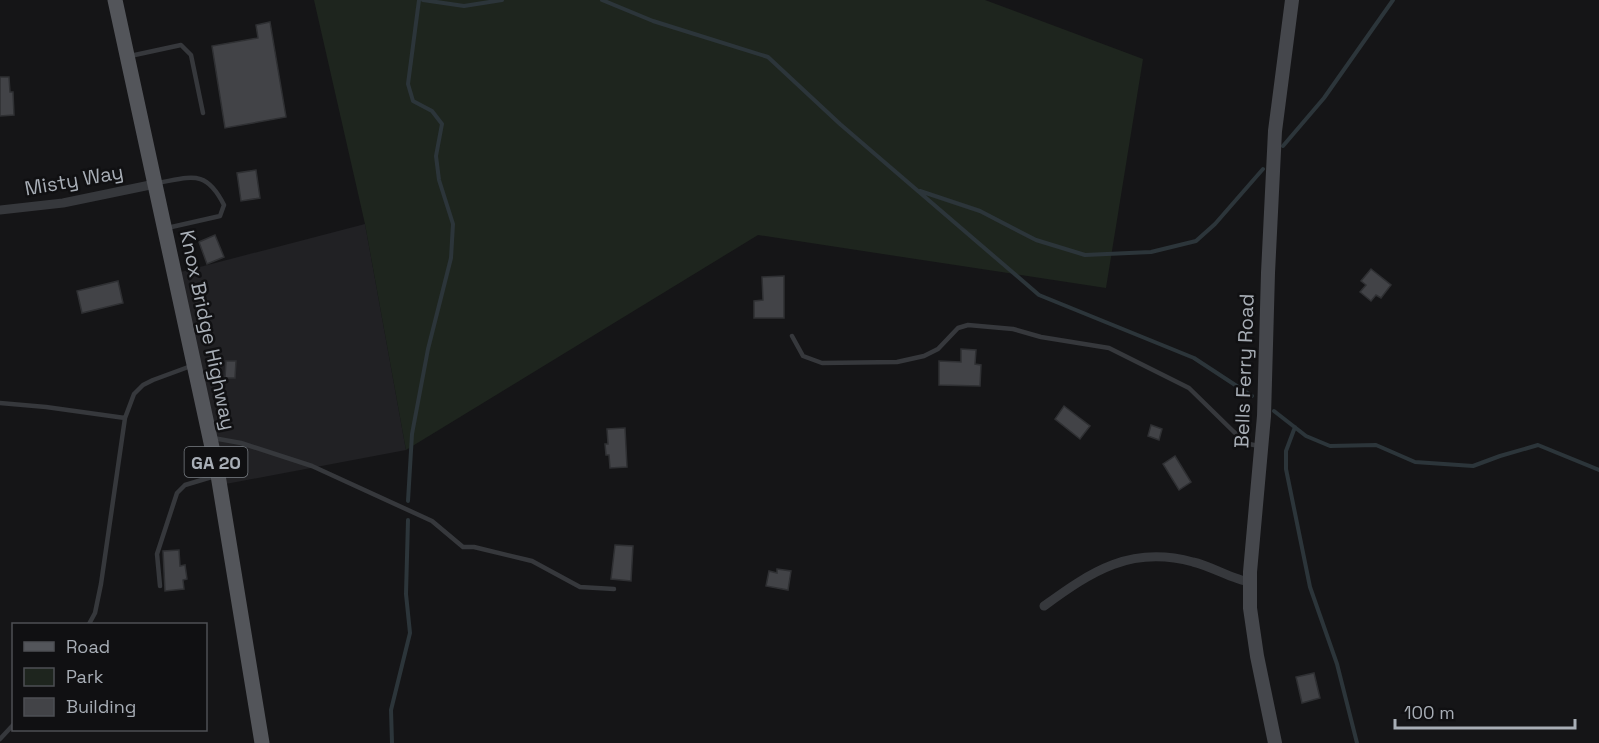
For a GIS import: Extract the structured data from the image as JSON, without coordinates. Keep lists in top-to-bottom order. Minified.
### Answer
{"streets":{"main road":["Knox Bridge Highway","Bells Ferry Road","GA 20"],"street":["Misty Way"]},"crossings":[["Misty Way","Knox Bridge Highway"]],"legend":["Road","Park","Building"],"scale_bar":"100 m"}
